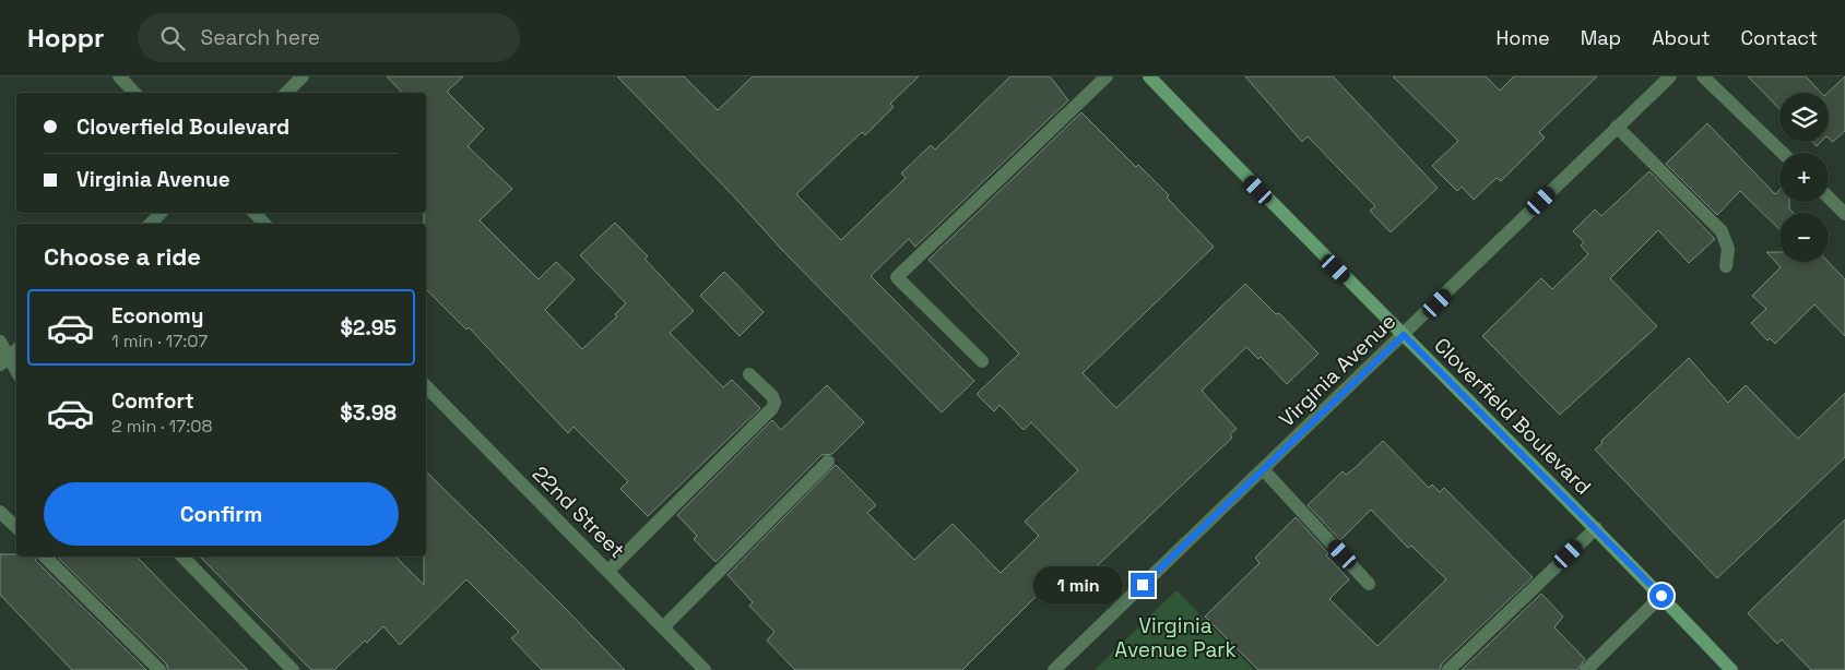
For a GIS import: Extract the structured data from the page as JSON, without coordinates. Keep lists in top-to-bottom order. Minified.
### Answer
{"streets":{"main road":["Cloverfield Boulevard"],"street":["Virginia Avenue","22nd Street"]},"crossings":[["Virginia Avenue","Cloverfield Boulevard"]],"parks":["Virginia Avenue Park"],"page":{"header":"Hoppr","search":"Search here","nav":["Home","Map","About","Contact"],"map_buttons":["+","−"],"banner":["Cloverfield Boulevard","Virginia Avenue"],"heading":"Choose a ride","list":[{"name":"Economy","note":"1 min · 17:07","value":"$2.95"},{"name":"Comfort","note":"2 min · 17:08","value":"$3.98"}],"buttons":"Confirm","bubble":"1 min"}}
